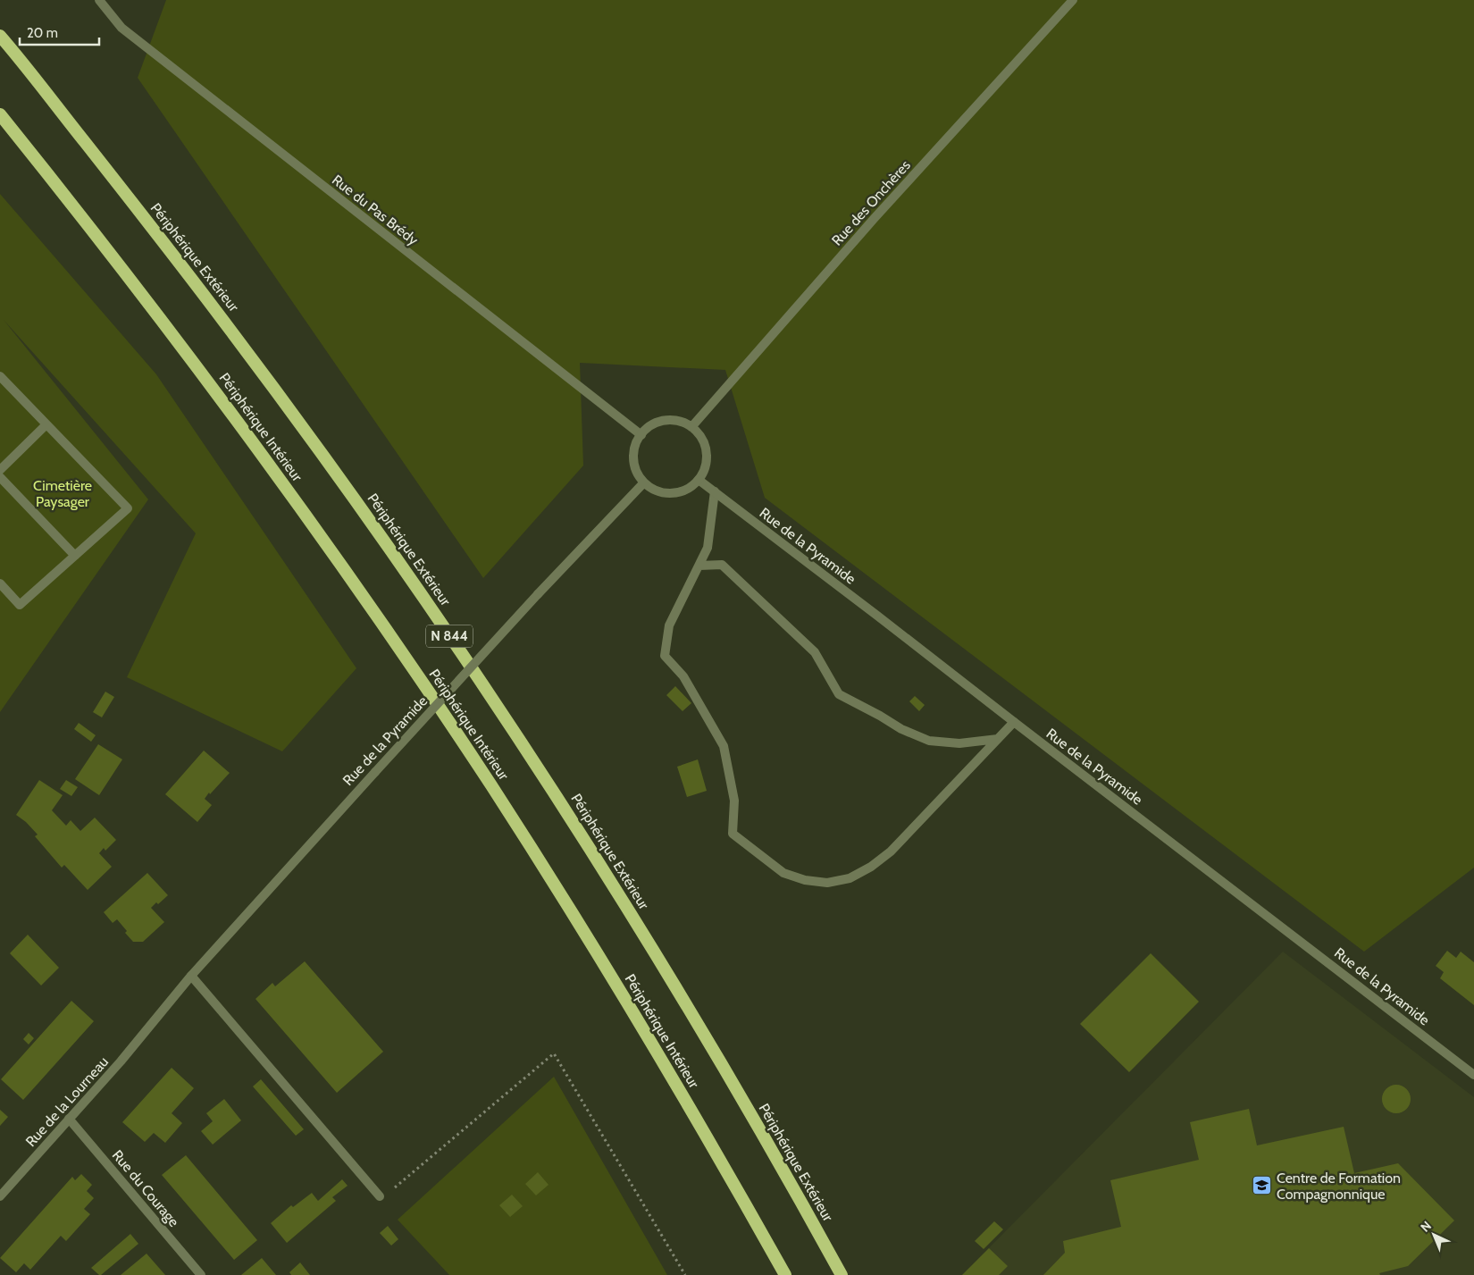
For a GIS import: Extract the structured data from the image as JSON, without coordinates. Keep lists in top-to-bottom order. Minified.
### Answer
{"streets":{"highway":["Périphérique Extérieur","Périphérique Intérieur","N 844"],"street":["Rue des Onchères","Rue du Pas Brédy","Rue de la Pyramide","Rue de la Lourneau","Rue du Courage"]},"crossings":[["Rue des Onchères","Rue du Pas Brédy"],["Rue des Onchères","Rue de la Pyramide"],["Rue du Pas Brédy","Rue de la Pyramide"],["Rue de la Pyramide","Rue de la Lourneau"],["Rue de la Lourneau","Rue du Courage"]],"parks":["Cimetière Paysager"],"places":{"school or university":["Centre de Formation Compagnonnique"]},"scale_bar":"20 m","north":"top left"}
